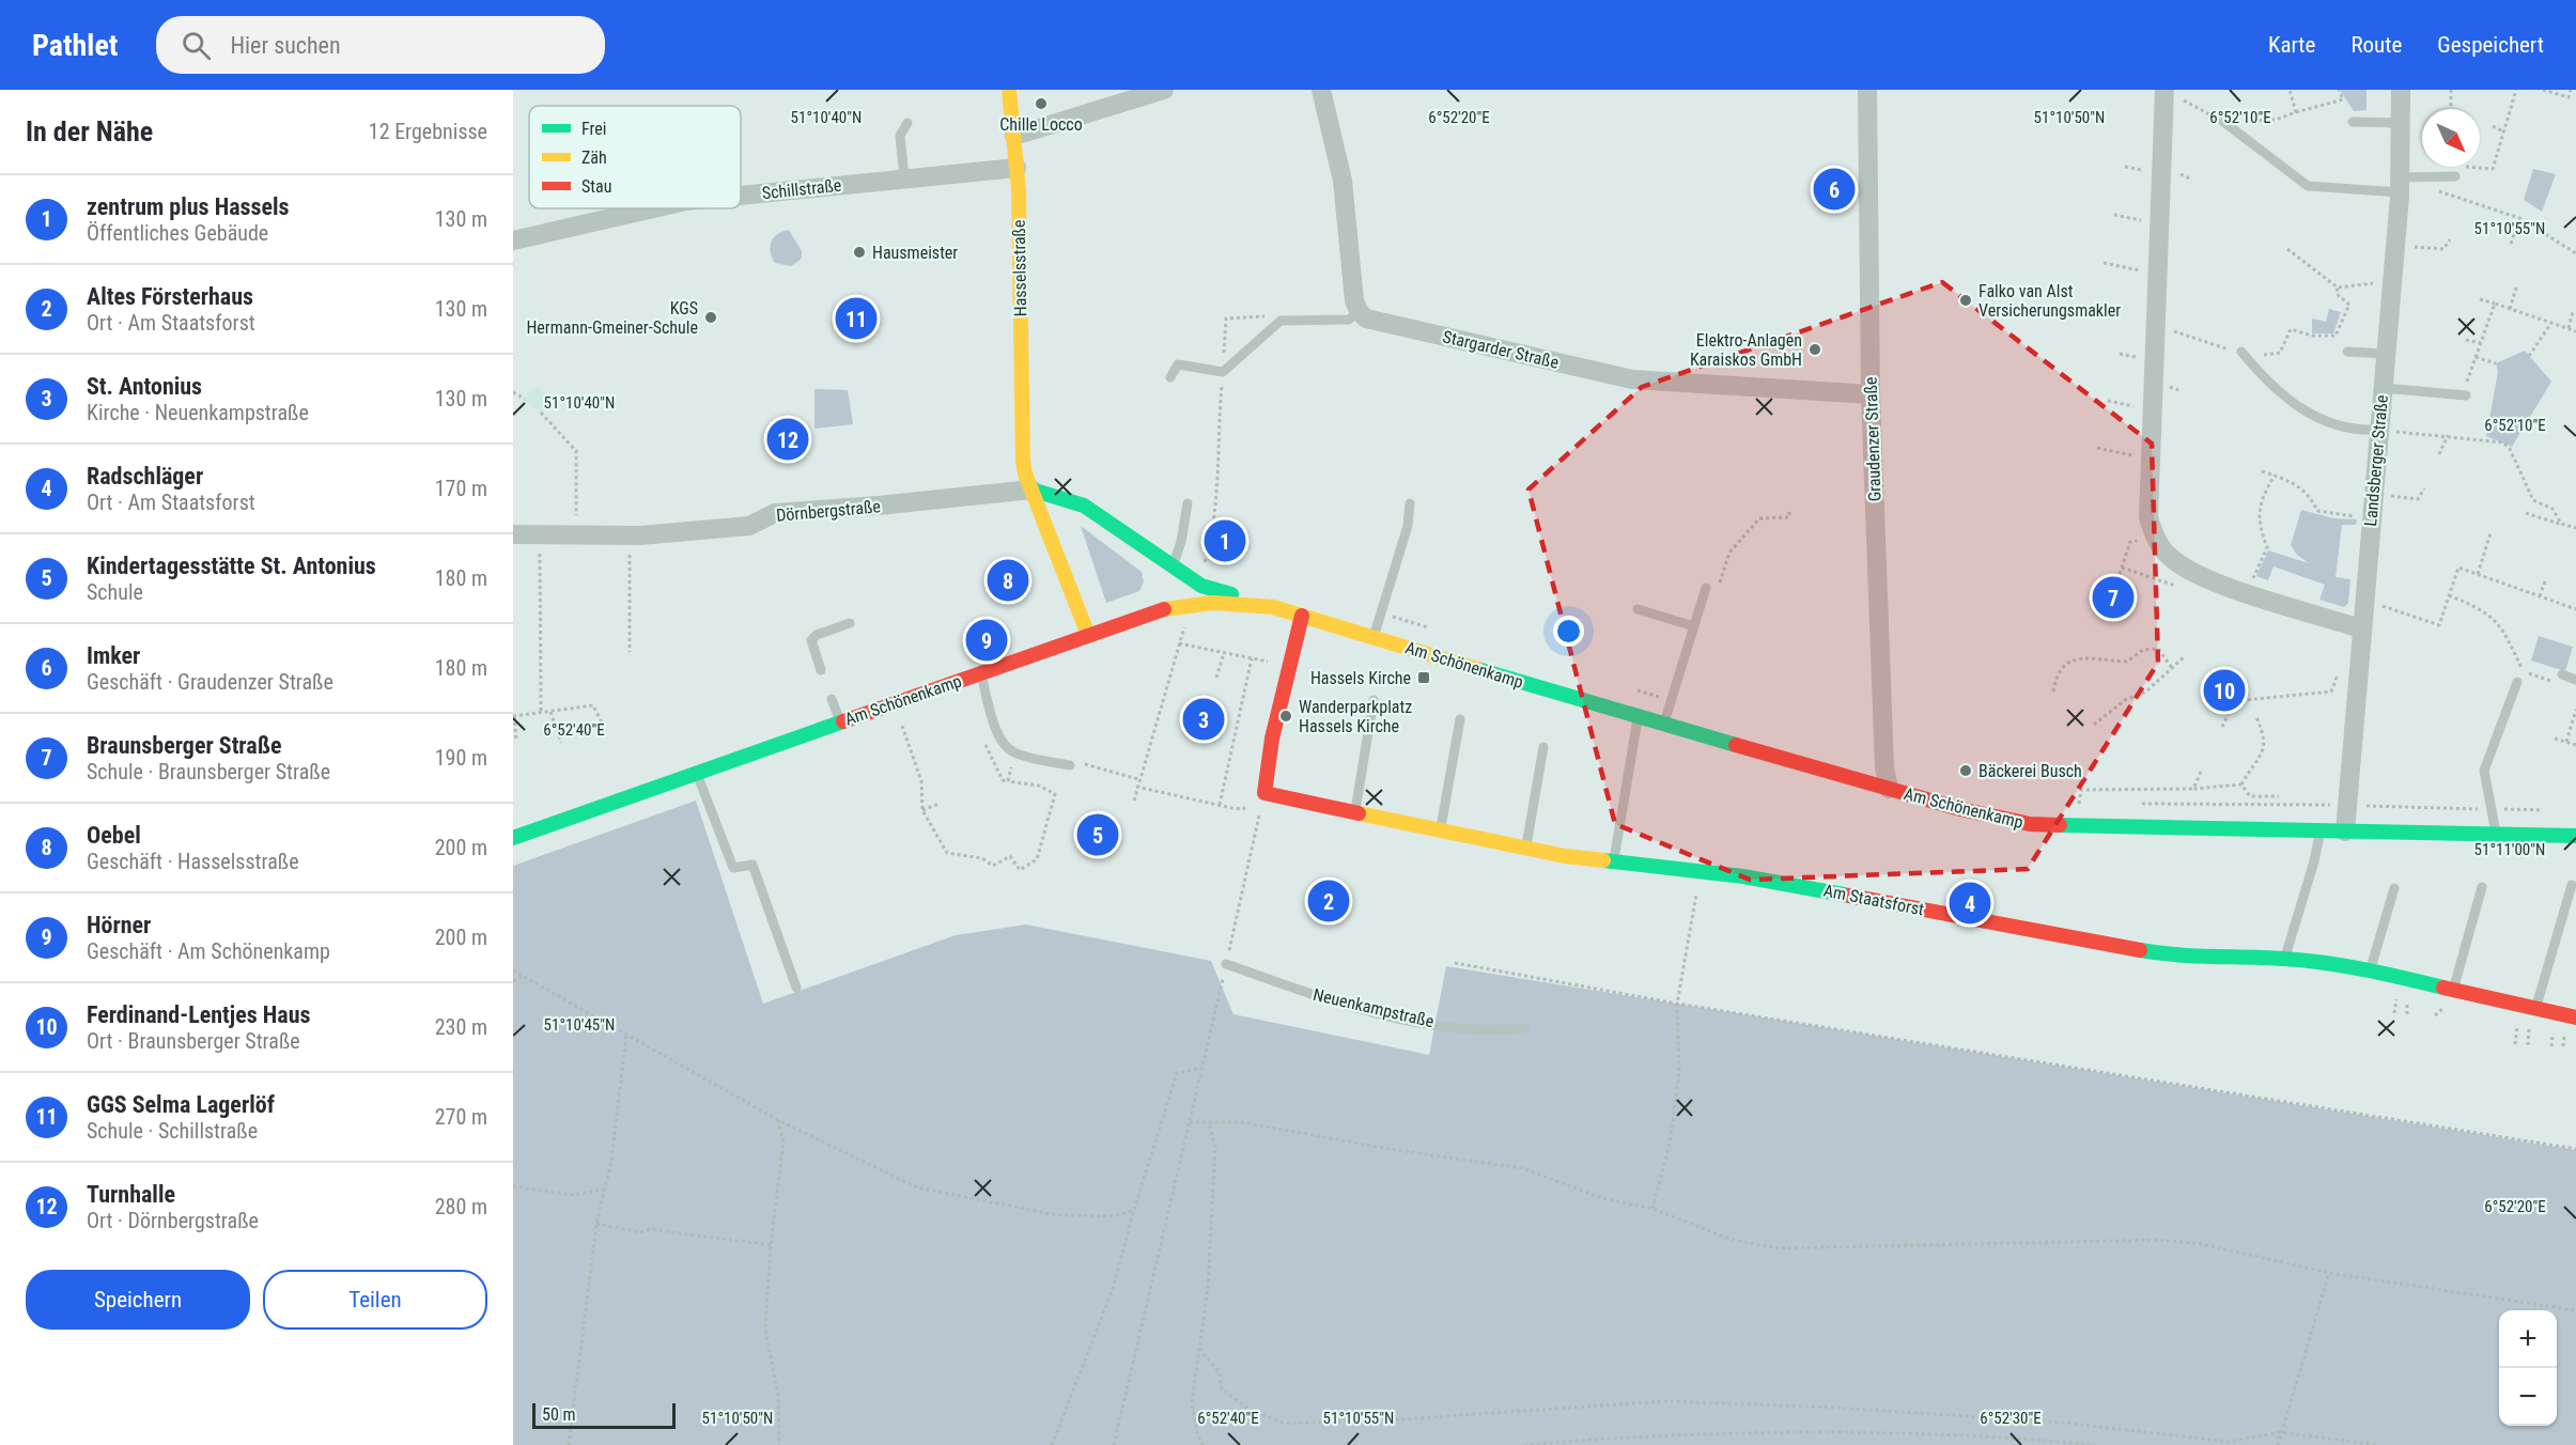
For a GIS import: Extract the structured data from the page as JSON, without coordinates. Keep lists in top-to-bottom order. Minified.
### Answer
{"streets":{"street":["Schillstraße","Hasselsstraße","Stargarder Straße","Graudenzer Straße","Landsberger Straße","Dörnbergstraße","Am Schönenkamp","Am Staatsforst"],"lane":["Neuenkampstraße"]},"crossings":[["Schillstraße","Hasselsstraße"],["Hasselsstraße","Dörnbergstraße"],["Hasselsstraße","Am Schönenkamp"],["Stargarder Straße","Graudenzer Straße"],["Graudenzer Straße","Am Schönenkamp"],["Landsberger Straße","Am Schönenkamp"]],"places":{"other":["Chille Locco","Hausmeister","Falko van Alst Versicherungsmakler","KGS Hermann-Gmeiner-Schule","Elektro-Anlagen Karaiskos GmbH","Wanderparkplatz Hassels Kirche","Bäckerei Busch"],"transit":["Hassels Kirche"]},"legend":["Frei","Zäh","Stau"],"scale_bar":"50 m","north":"bottom right","page":{"header":"Pathlet","search":"Hier suchen","nav":["Karte","Route","Gespeichert"],"heading":["In der Nähe","12 Ergebnisse"],"pins":["6","11","12","1","8","7","9","10","3","5","2","4"],"list":[{"mark":"1","name":"zentrum plus Hassels","note":"Öffentliches Gebäude","value":"130 m"},{"mark":"2","name":"Altes Försterhaus","note":"Ort · Am Staatsforst","value":"130 m"},{"mark":"3","name":"St. Antonius","note":"Kirche · Neuenkampstraße","value":"130 m"},{"mark":"4","name":"Radschläger","note":"Ort · Am Staatsforst","value":"170 m"},{"mark":"5","name":"Kindertagesstätte St. Antonius","note":"Schule","value":"180 m"},{"mark":"6","name":"Imker","note":"Geschäft · Graudenzer Straße","value":"180 m"},{"mark":"7","name":"Braunsberger Straße","note":"Schule · Braunsberger Straße","value":"190 m"},{"mark":"8","name":"Oebel","note":"Geschäft · Hasselsstraße","value":"200 m"},{"mark":"9","name":"Hörner","note":"Geschäft · Am Schönenkamp","value":"200 m"},{"mark":"10","name":"Ferdinand-Lentjes Haus","note":"Ort · Braunsberger Straße","value":"230 m"},{"mark":"11","name":"GGS Selma Lagerlöf","note":"Schule · Schillstraße","value":"270 m"},{"mark":"12","name":"Turnhalle","note":"Ort · Dörnbergstraße","value":"280 m"}],"buttons":["Speichern","Teilen"],"map_buttons":["+","−"],"scale":"50 m"},"coordinates":["51°10'40\"N","6°52'20\"E","51°10'50\"N","6°52'10\"E","51°10'55\"N","6°52'40\"E","51°11'00\"N","51°10'45\"N","6°52'30\"E"]}
